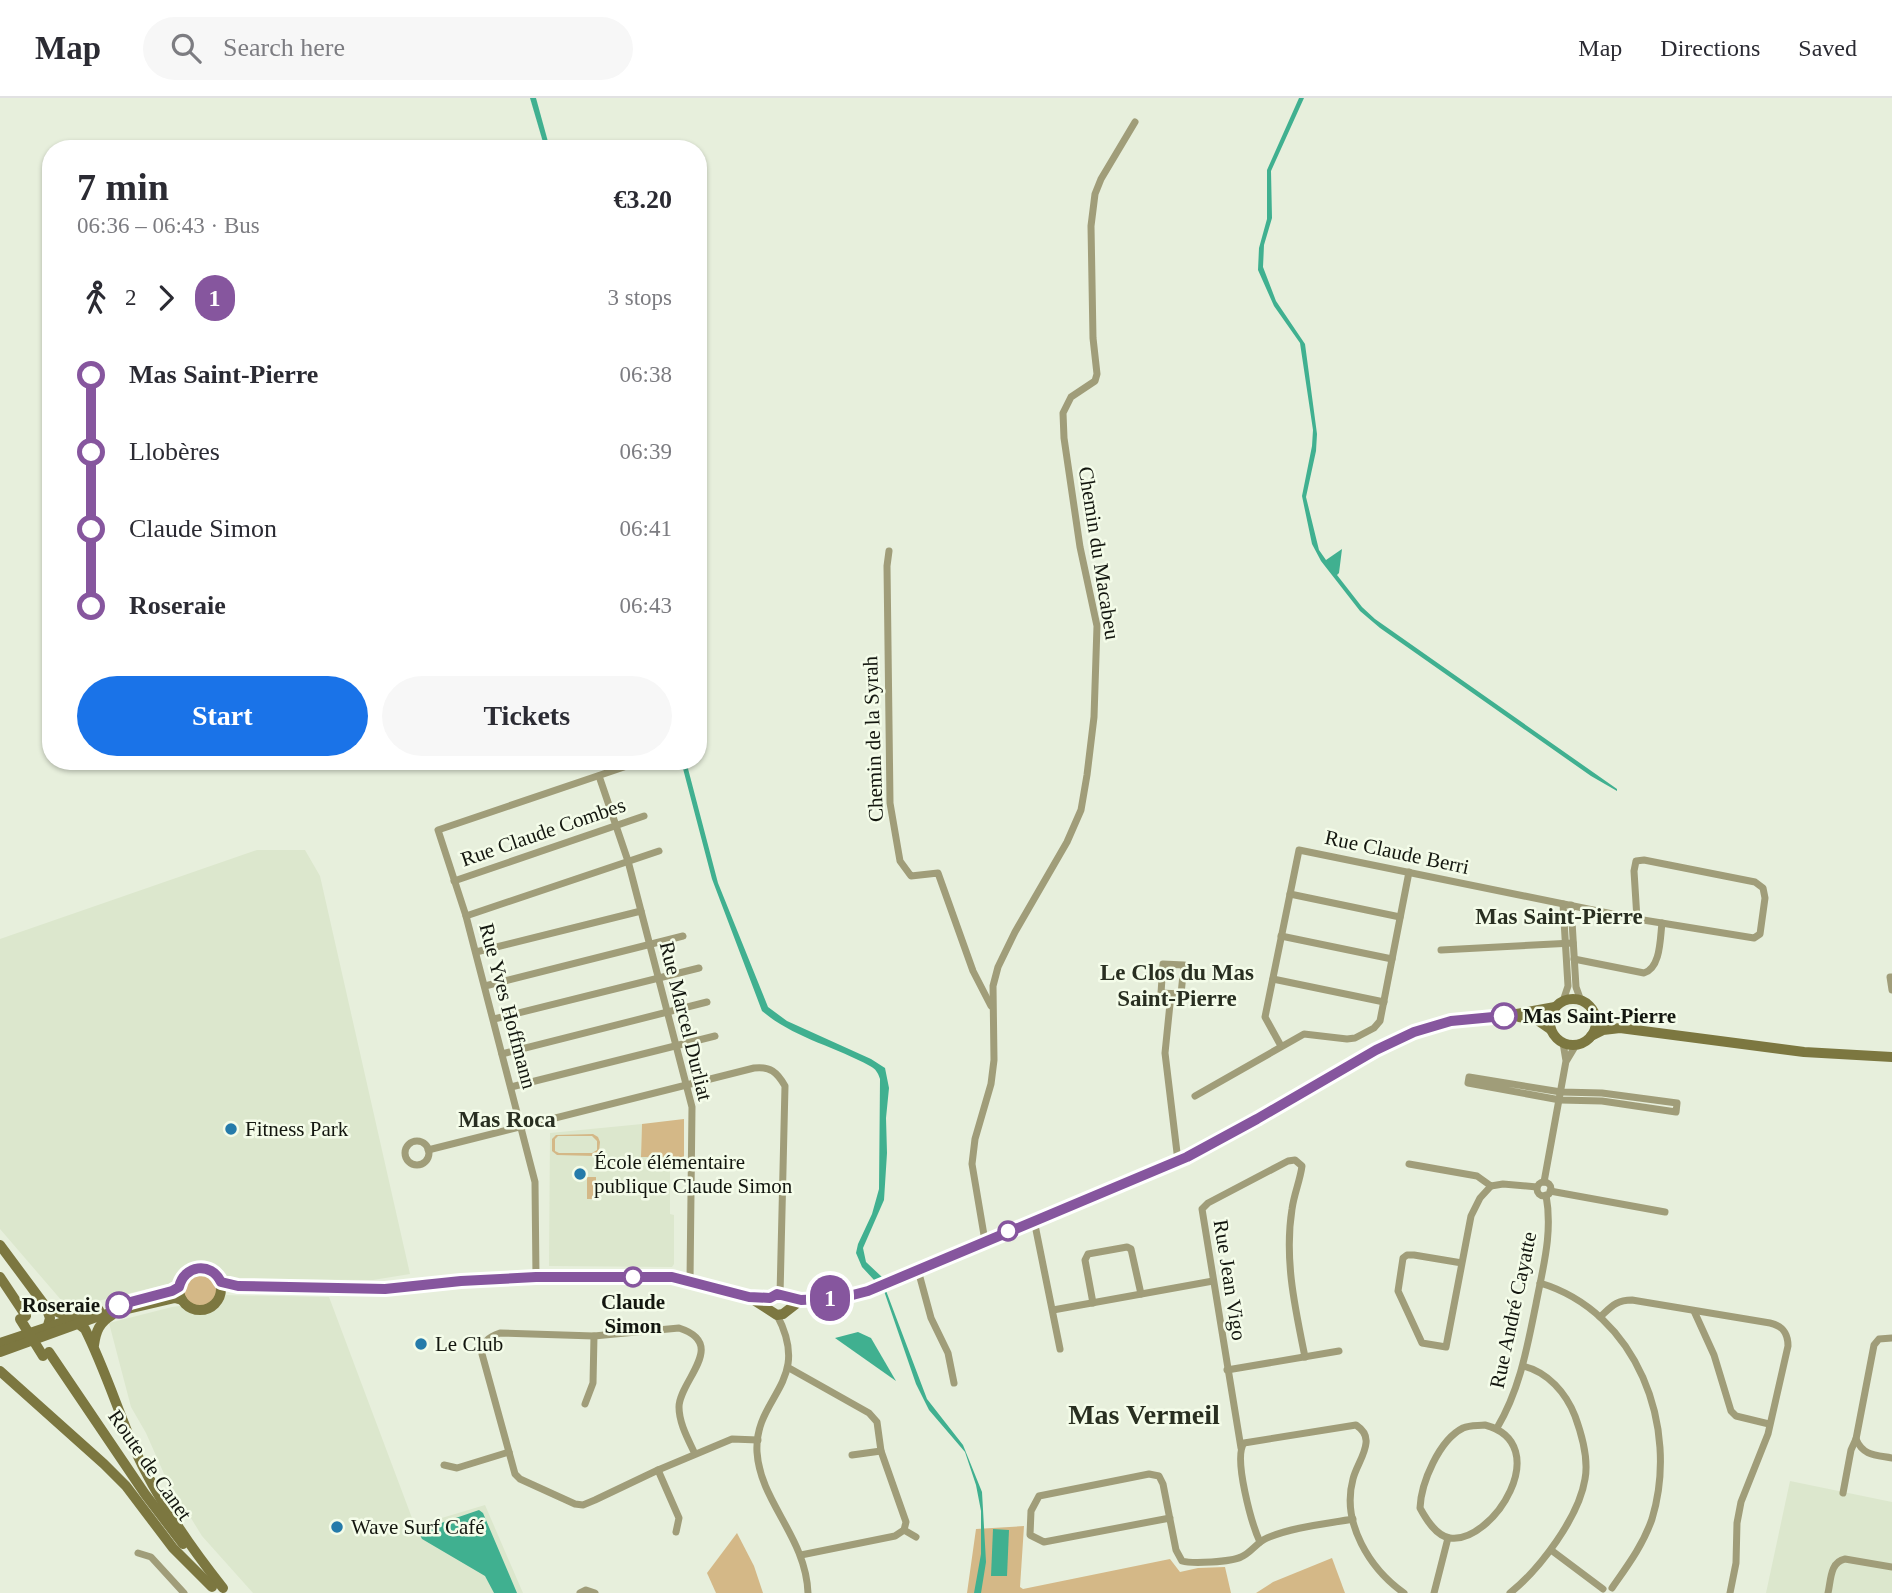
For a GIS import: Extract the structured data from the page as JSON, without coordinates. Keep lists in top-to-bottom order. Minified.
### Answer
{"streets":{"street":["Chemin du Macabeu","Chemin de la Syrah","Rue Claude Combes","Rue Claude Berri","Rue Yves Hoffmann","Rue Marcel Durliat","Rue Jean Vigo","Rue André Cayatte","Route de Canet"]},"crossings":[["Chemin du Macabeu","Chemin de la Syrah"],["Rue Claude Combes","Rue Yves Hoffmann"],["Rue Claude Combes","Rue Marcel Durliat"],["Rue Yves Hoffmann","Rue Marcel Durliat"]],"districts":["Mas Saint-Pierre","Le Clos du Mas Saint-Pierre","Mas Roca","Mas Vermeil"],"places":["Mas Saint-Pierre","Fitness Park","École élémentaire publique Claude Simon","Claude Simon","Roseraie","Le Club","Wave Surf Café"],"lines":["bus line 1"],"page":{"header":"Map","search":"Search here","nav":["Map","Directions","Saved"],"on_map":"1","heading":["7 min","06:36 – 06:43 · Bus","€3.20"],"legs":["2","1","3 stops"],"list":[{"name":"Mas Saint-Pierre","value":"06:38"},{"name":"Llobères","value":"06:39"},{"name":"Claude Simon","value":"06:41"},{"name":"Roseraie","value":"06:43"}],"buttons":["Start","Tickets"]}}
